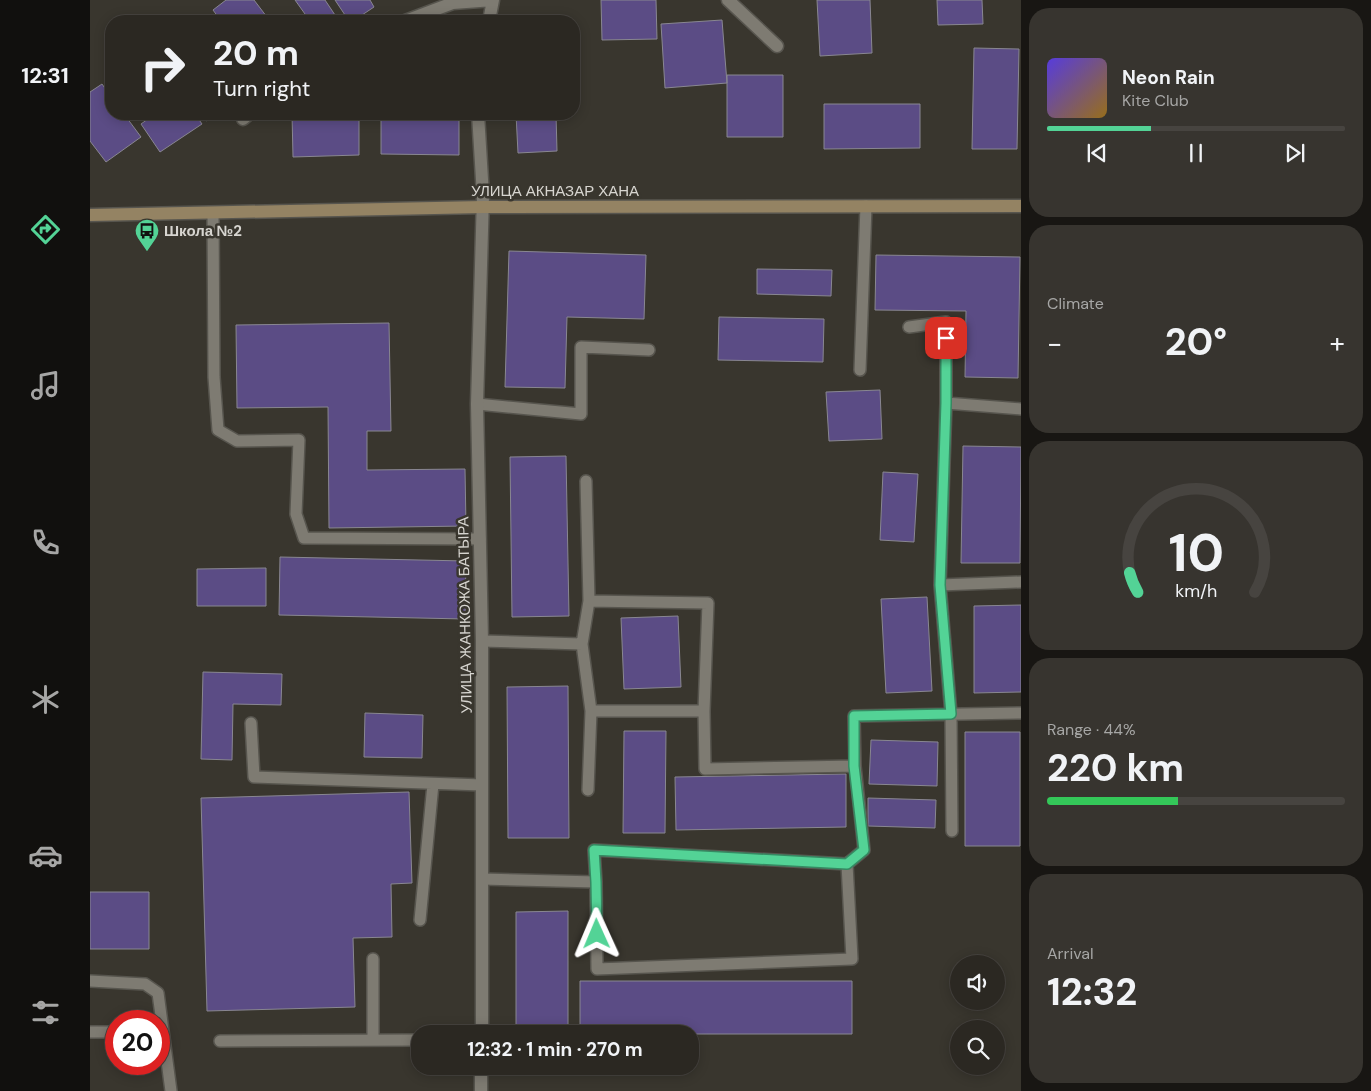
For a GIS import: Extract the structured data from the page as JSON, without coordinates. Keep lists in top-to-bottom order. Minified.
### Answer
{"streets":{"main road":["УЛИЦА АКНАЗАР ХАНА"],"street":["УЛИЦА ЖАНКОЖА БАТЫРА"]},"crossings":[["УЛИЦА АКНАЗАР ХАНА","УЛИЦА ЖАНКОЖА БАТЫРА"]],"places":{"bus stop":["Школа №2"]},"page":{"tabs":"12:31","turn":["20 m","Turn right"],"song":["Neon Rain","Kite Club"],"tile":["Climate",["Range · 44%","220 km"],["Arrival","12:32"]],"heat":["−","20°","+"],"limit":"20","trip":"12:32 · 1 min · 270 m","gauge":["10","km/h"]}}
